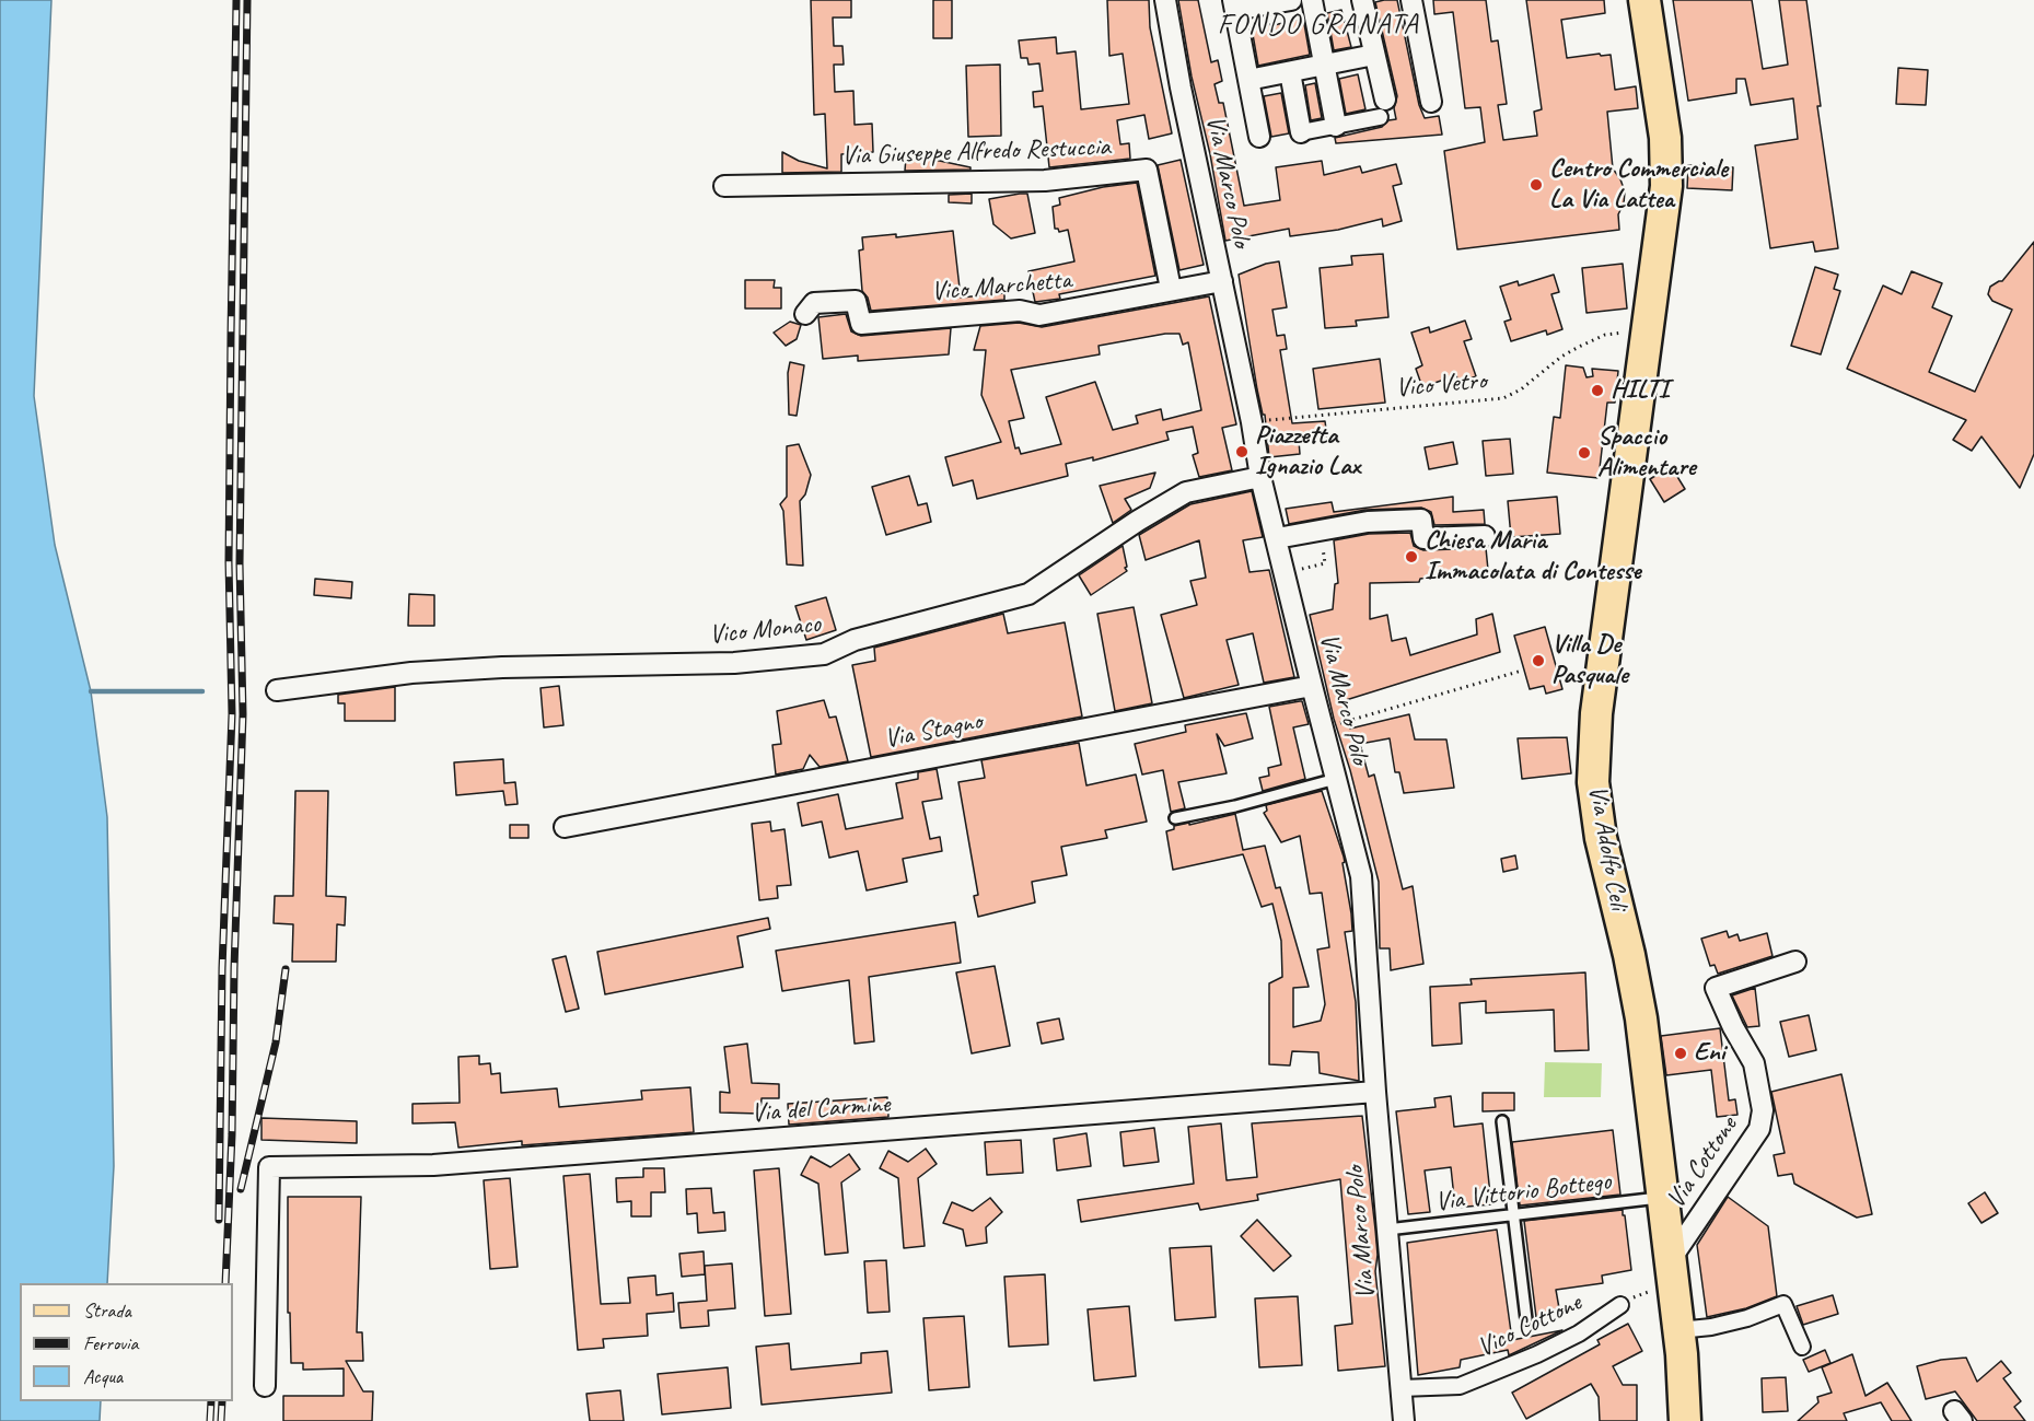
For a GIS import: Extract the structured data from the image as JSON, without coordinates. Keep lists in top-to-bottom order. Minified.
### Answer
{"streets":{"main road":["Via Adolfo Celi"],"street":["Via Giuseppe Alfredo Restuccia","Via Marco Polo","Vico Marchetta","Vico Monaco","Via Stagno","Via del Carmine","Via Cottone","Vico Cottone"],"lane":["Via Vittorio Bottego"],"path":["Vico Vetro"]},"crossings":[["Via Giuseppe Alfredo Restuccia","Vico Marchetta"],["Via Marco Polo","Vico Marchetta"],["Via Marco Polo","Vico Vetro"],["Via Marco Polo","Vico Monaco"],["Via Marco Polo","Via Stagno"],["Via Marco Polo","Via del Carmine"],["Via Marco Polo","Via Vittorio Bottego"],["Via Marco Polo","Vico Cottone"],["Via Adolfo Celi","Via Cottone"],["Via Adolfo Celi","Via Vittorio Bottego"],["Via Adolfo Celi","Vico Cottone"],["Via Cottone","Vico Cottone"]],"districts":["FONDO GRANATA"],"places":["Centro Commerciale La Via Lattea","HILTI","Piazzetta Ignazio Lax","Spaccio Alimentare","Chiesa Maria Immacolata di Contesse","Villa De Pasquale","Eni"],"legend":["Strada","Ferrovia","Acqua"]}
